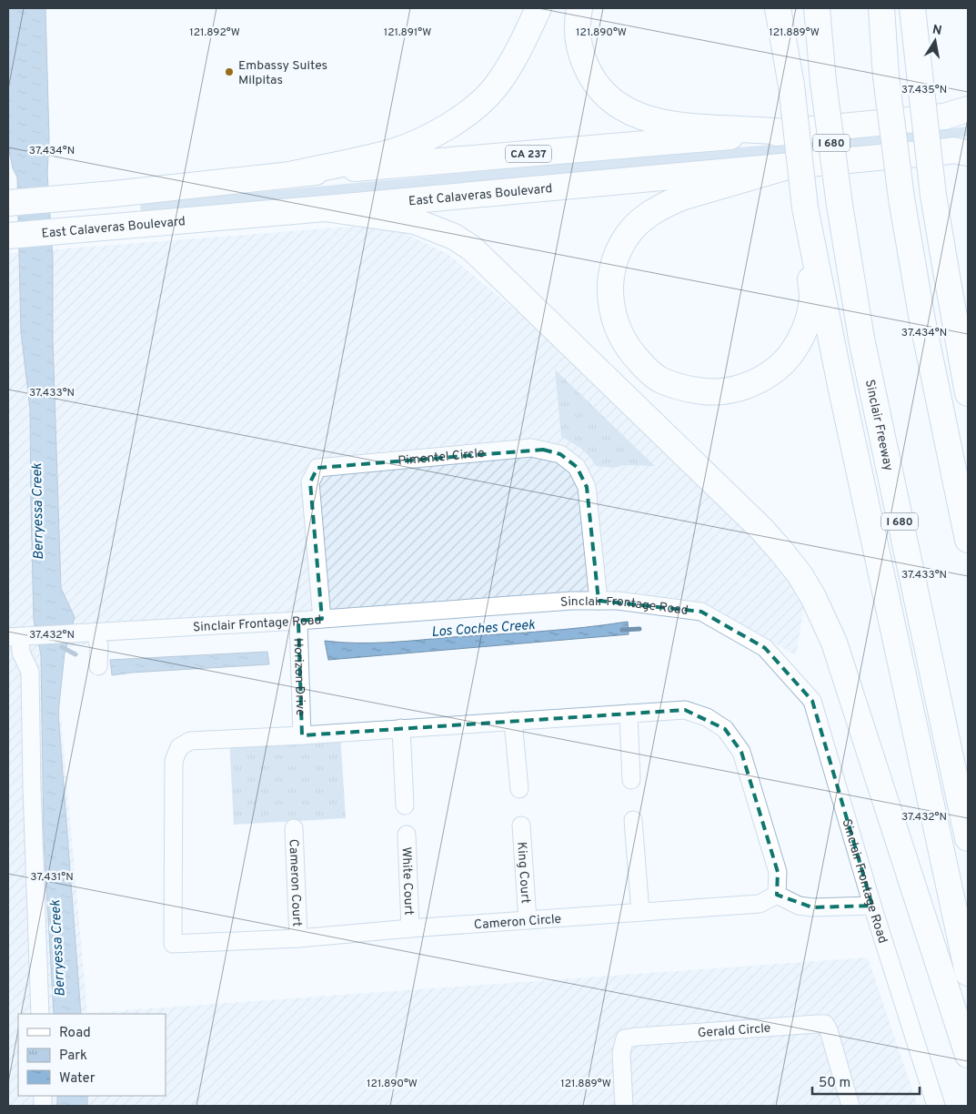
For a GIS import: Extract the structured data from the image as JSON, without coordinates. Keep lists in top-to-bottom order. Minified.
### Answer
{"streets":{"highway":["I 680","CA 237","East Calaveras Boulevard","Sinclair Freeway"],"street":["Pimentel Circle","Sinclair Frontage Road","Horizon Drive","King Court","White Court","Cameron Court","Cameron Circle","Gerald Circle"]},"crossings":[["I 680","Sinclair Freeway"],["Pimentel Circle","Sinclair Frontage Road"],["Sinclair Frontage Road","Horizon Drive"],["Horizon Drive","Cameron Circle"],["King Court","Cameron Circle"],["White Court","Cameron Circle"],["Cameron Court","Cameron Circle"]],"water":["Berryessa Creek","Los Coches Creek"],"places":["Embassy Suites Milpitas"],"legend":["Road","Park","Water"],"scale_bar":"50 m","north":"top","coordinates":["121.892°W","121.891°W","121.890°W","121.889°W","37.435°N","37.434°N","37.433°N","37.432°N","37.431°N"]}
